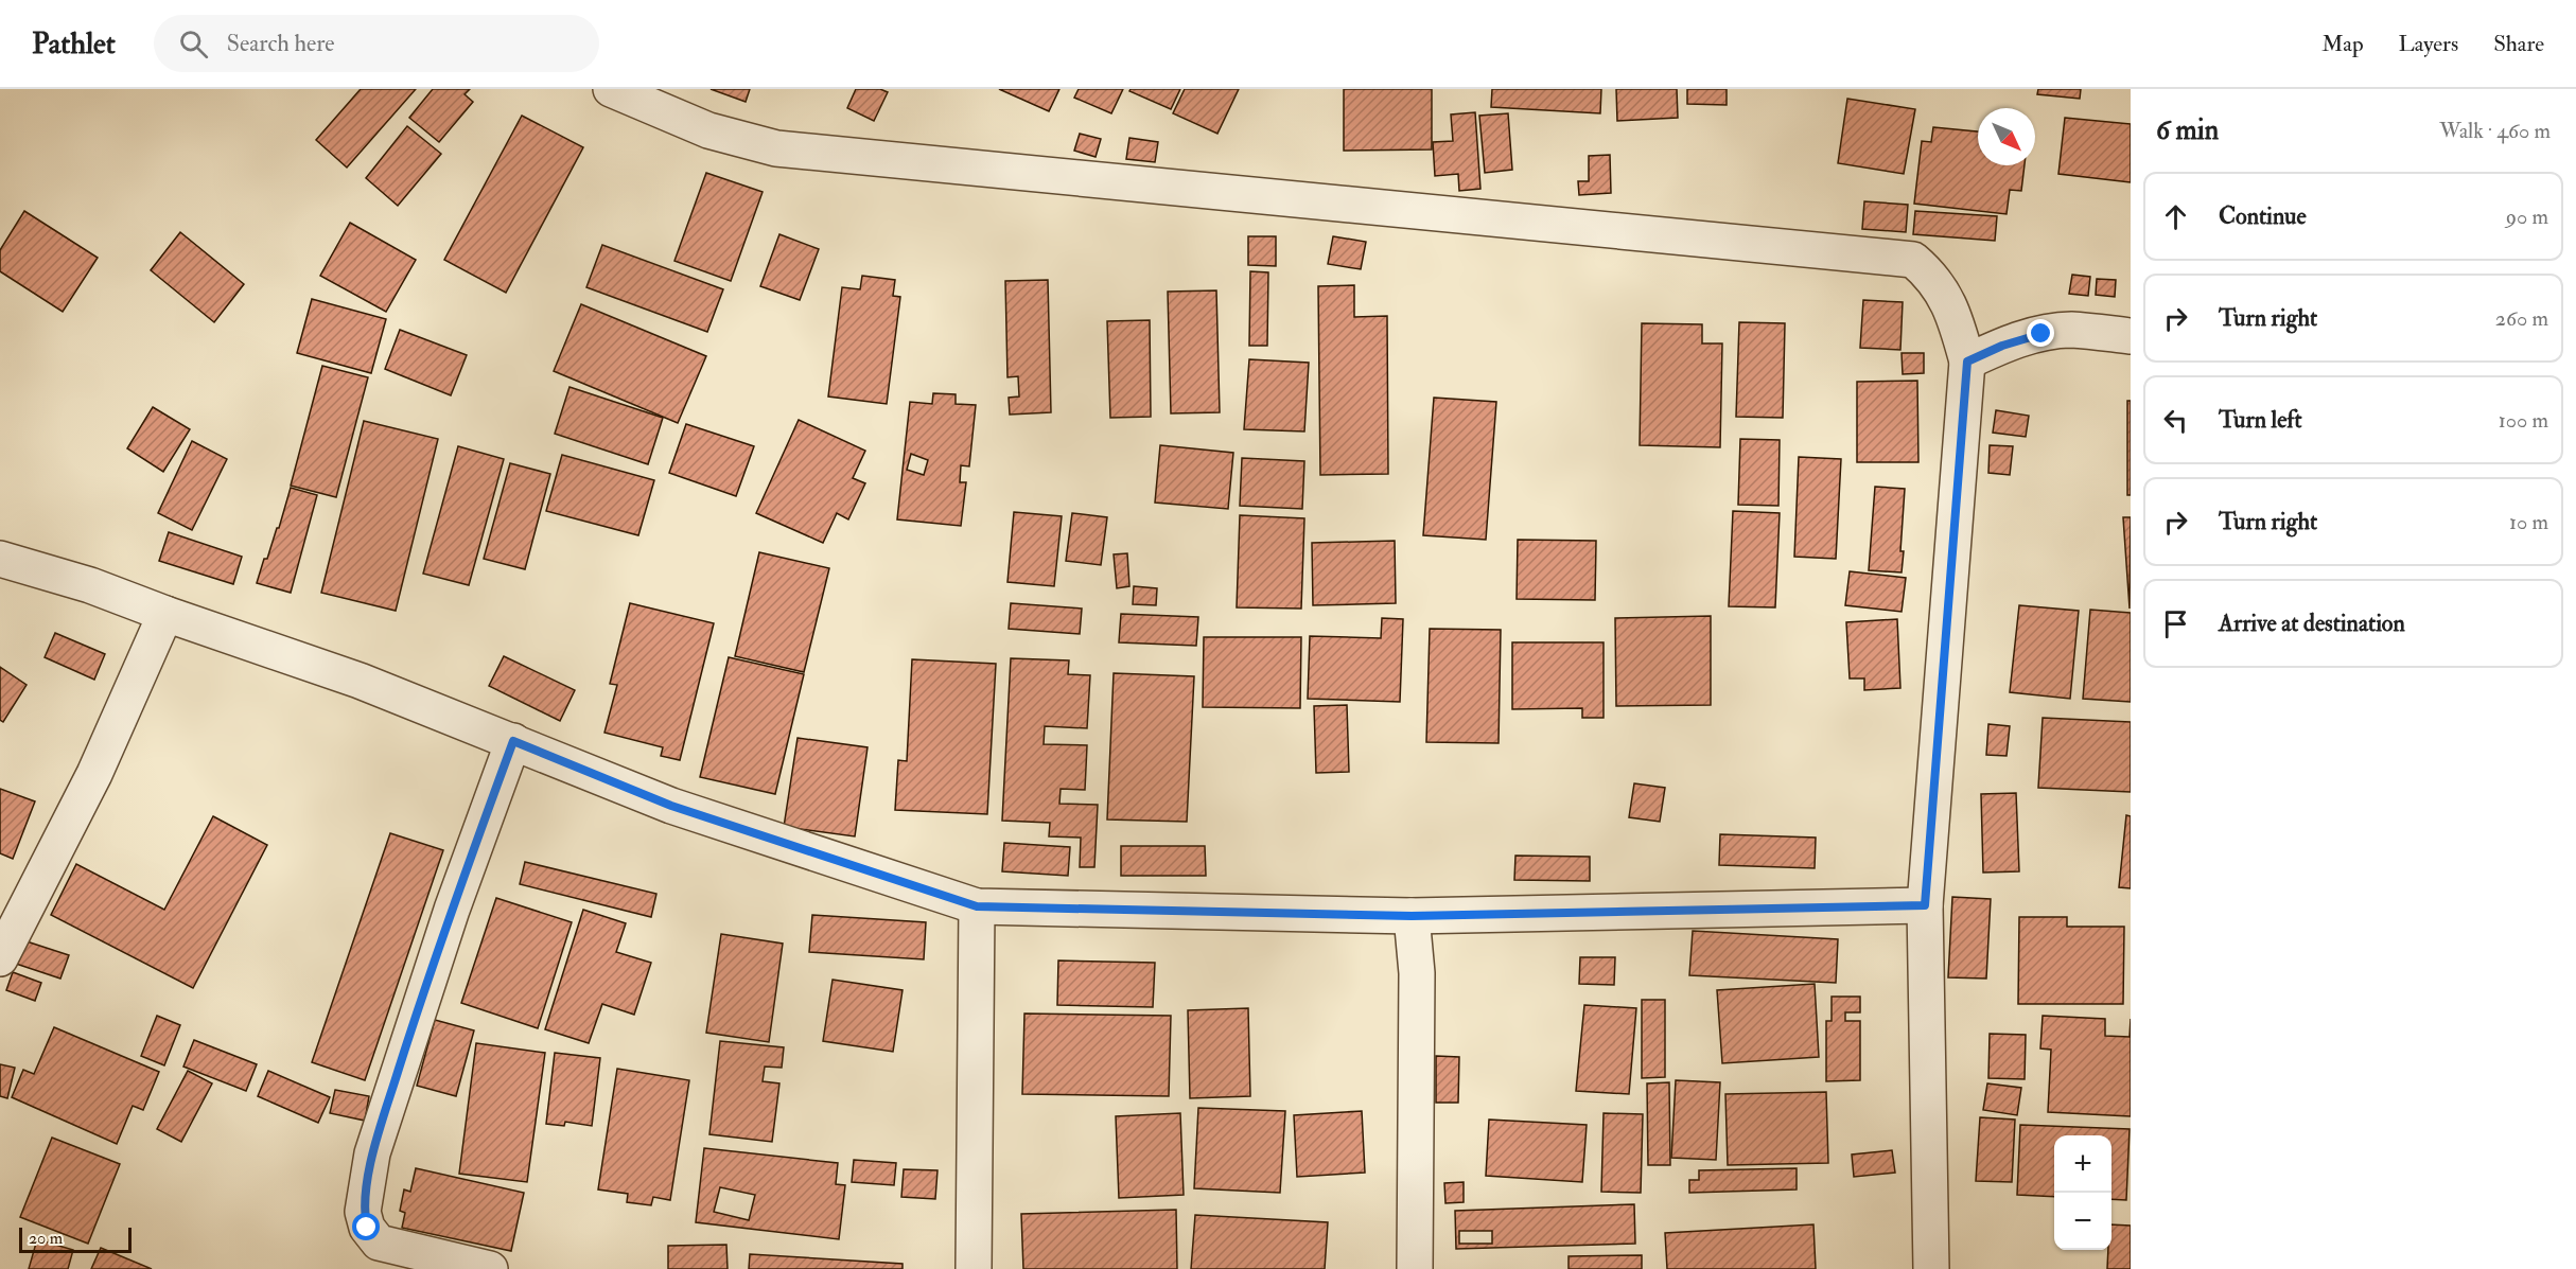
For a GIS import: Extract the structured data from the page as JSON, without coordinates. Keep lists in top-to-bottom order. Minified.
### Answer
{"scale_bar":"20 m","north":"bottom right","page":{"header":"Pathlet","search":"Search here","nav":["Map","Layers","Share"],"heading":["6 min","Walk · 460 m"],"list":[["Continue","90 m"],["Turn right","260 m"],["Turn left","100 m"],["Turn right","10 m"],"Arrive at destination"],"map_buttons":["+","−"],"scale":"20 m"}}
